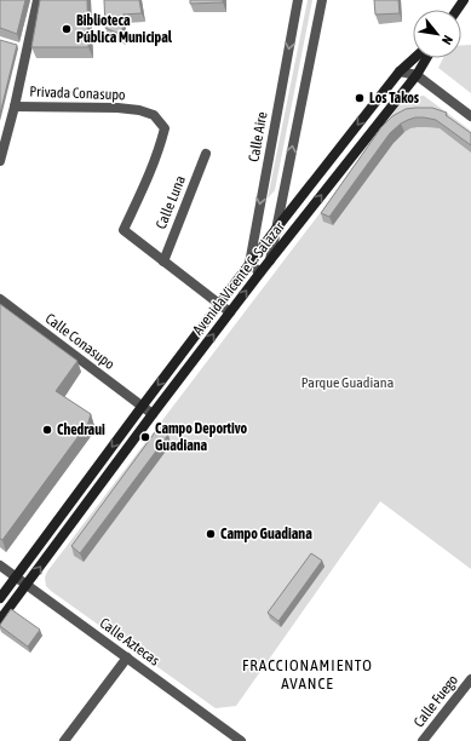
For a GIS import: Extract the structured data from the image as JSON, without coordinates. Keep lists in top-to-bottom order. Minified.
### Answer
{"streets":{"main road":["Avenida Vicente C. Salazar"],"street":["Privada Conasupo","Calle Aire","Calle Luna","Calle Conasupo","Calle Aztecas","Calle Fuego"]},"crossings":[["Privada Conasupo","Calle Luna"],["Privada Conasupo","Avenida Vicente C. Salazar"],["Calle Aire","Avenida Vicente C. Salazar"],["Avenida Vicente C. Salazar","Calle Conasupo"],["Avenida Vicente C. Salazar","Calle Aztecas"]],"districts":["FRACCIONAMIENTO AVANCE"],"parks":["Parque Guadiana"],"places":["Biblioteca Pública Municipal","Los Takos","Chedraui","Campo Deportivo Guadiana","Campo Guadiana"],"north":"bottom right"}
